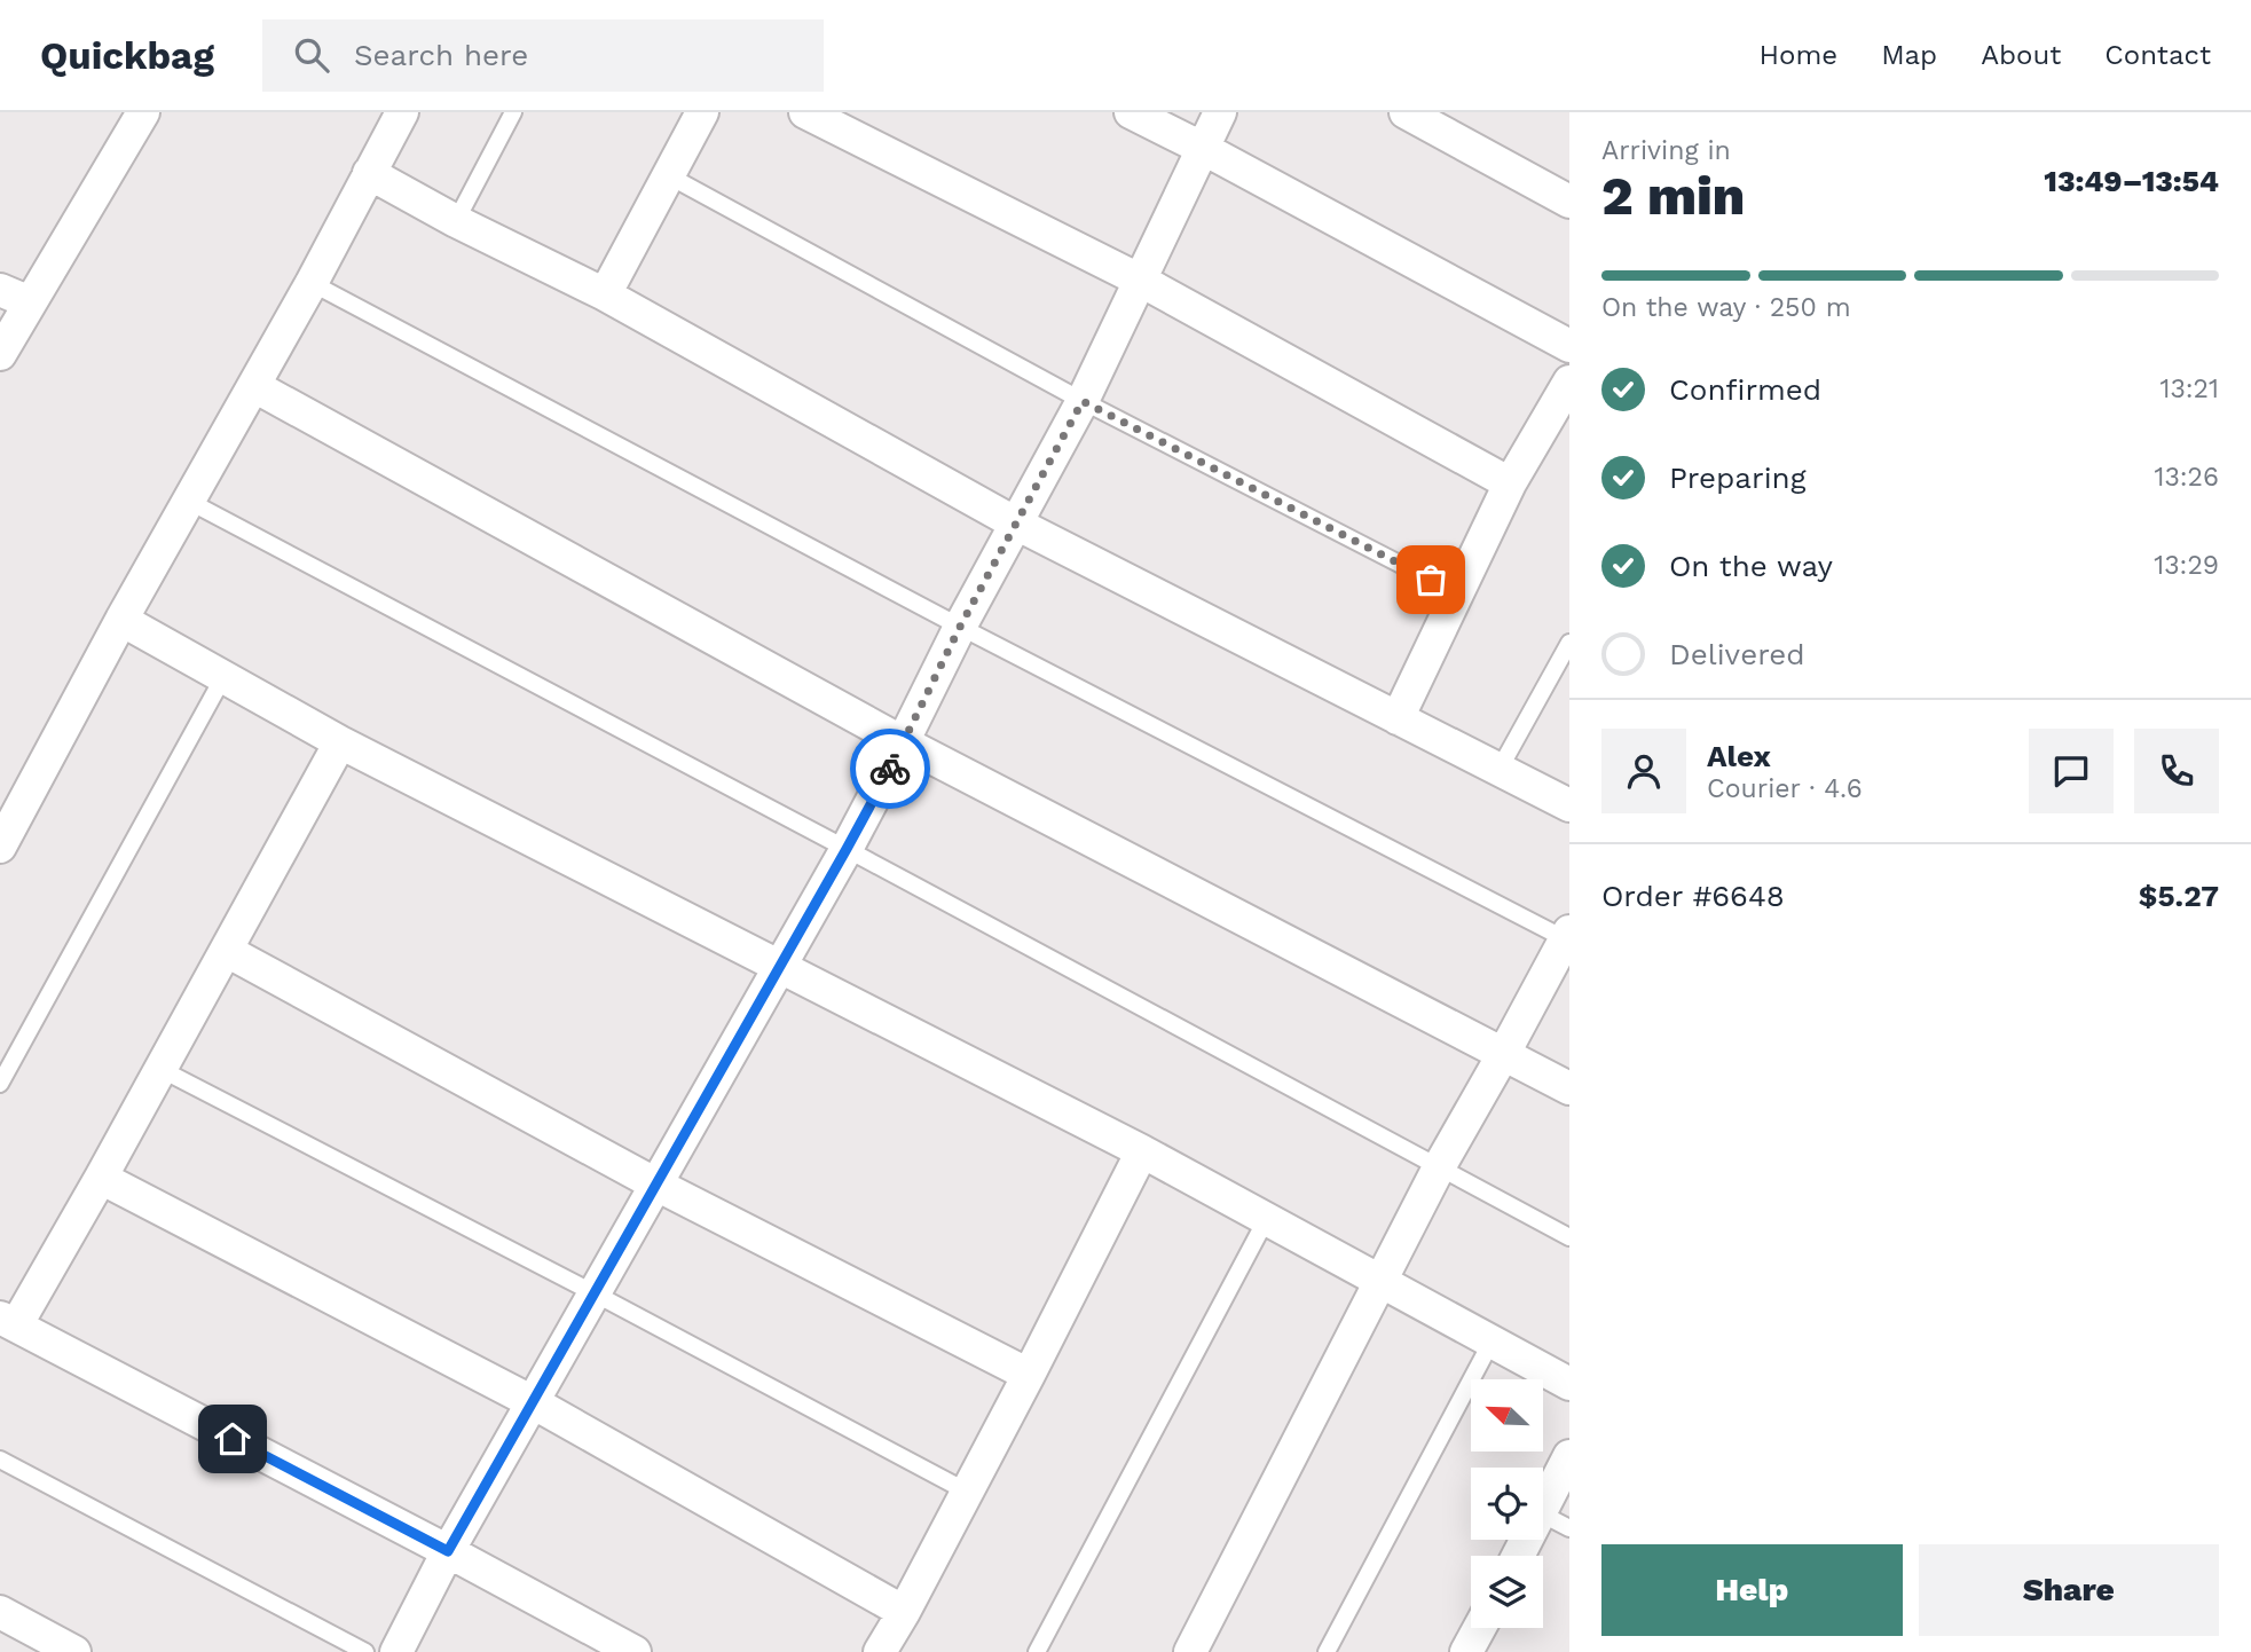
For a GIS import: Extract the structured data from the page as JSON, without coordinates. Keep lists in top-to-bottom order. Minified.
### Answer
{"north":"top left","page":{"header":"Quickbag","search":"Search here","nav":["Home","Map","About","Contact"],"heading":["2 min","Arriving in","13:49–13:54"],"panel":["Alex","Courier · 4.6","Order #6648","$5.27"],"bar":"On the way · 250 m","list":[["Confirmed","13:21"],["Preparing","13:26"],["On the way","13:29"],"Delivered"],"buttons":["Help","Share"]}}
